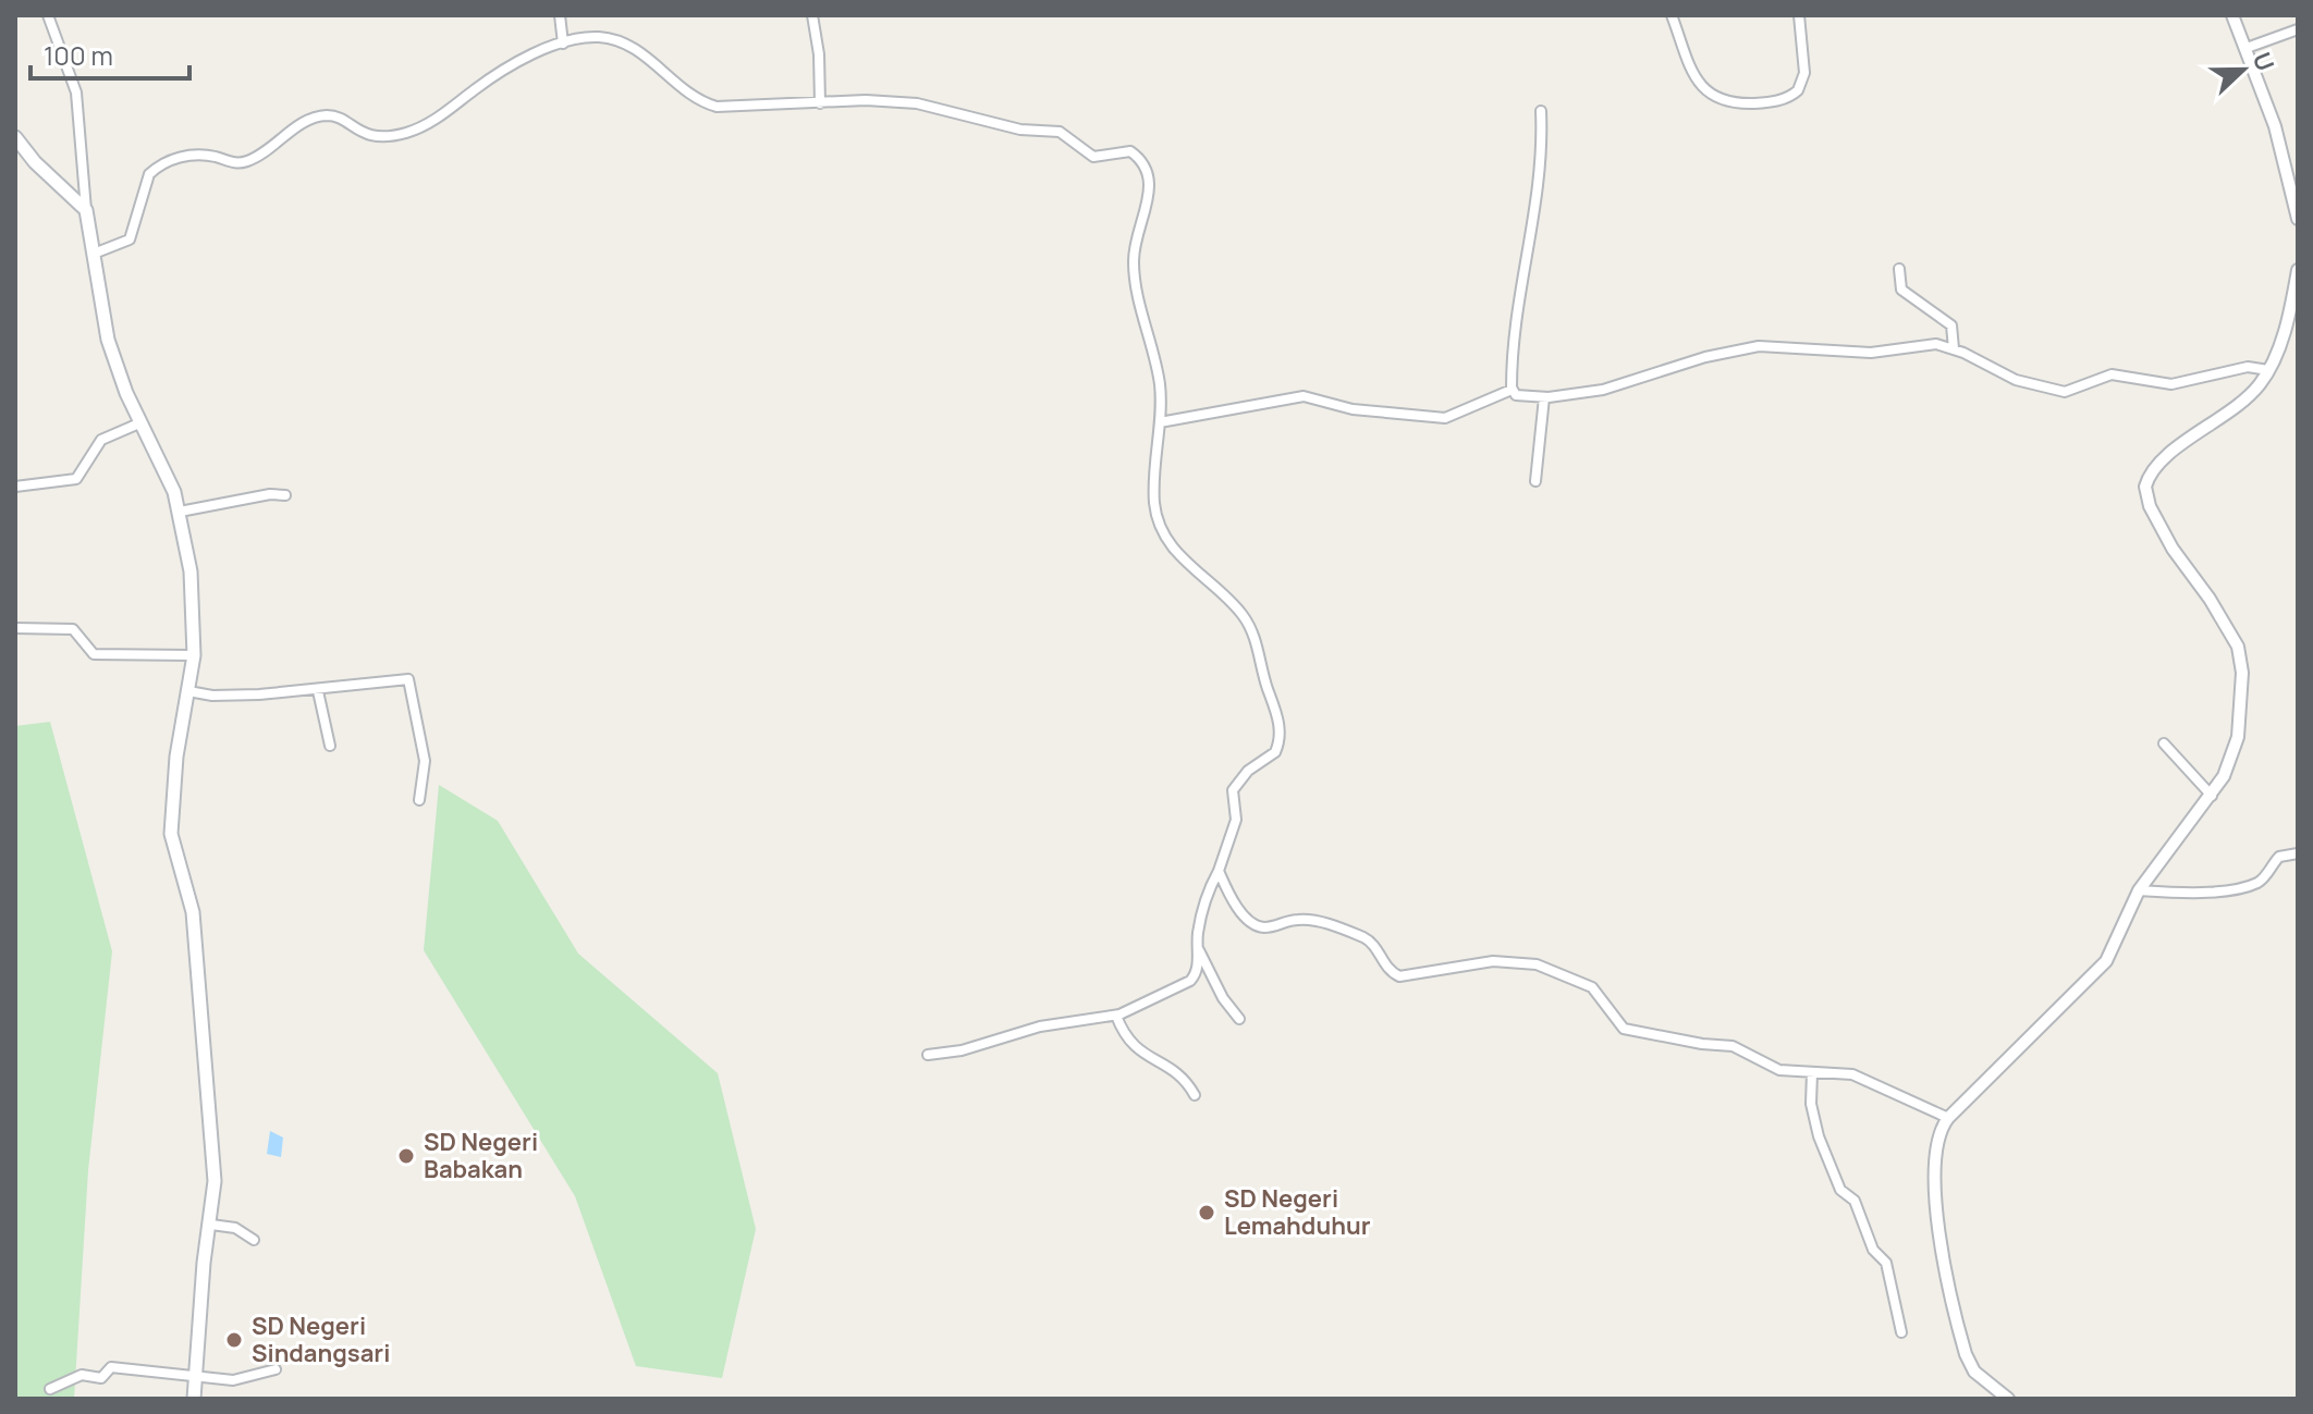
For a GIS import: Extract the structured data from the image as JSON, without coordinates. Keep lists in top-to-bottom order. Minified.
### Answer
{"places":["SD Negeri Babakan","SD Negeri Lemahduhur","SD Negeri Sindangsari"],"scale_bar":"100 m","north":"right"}
